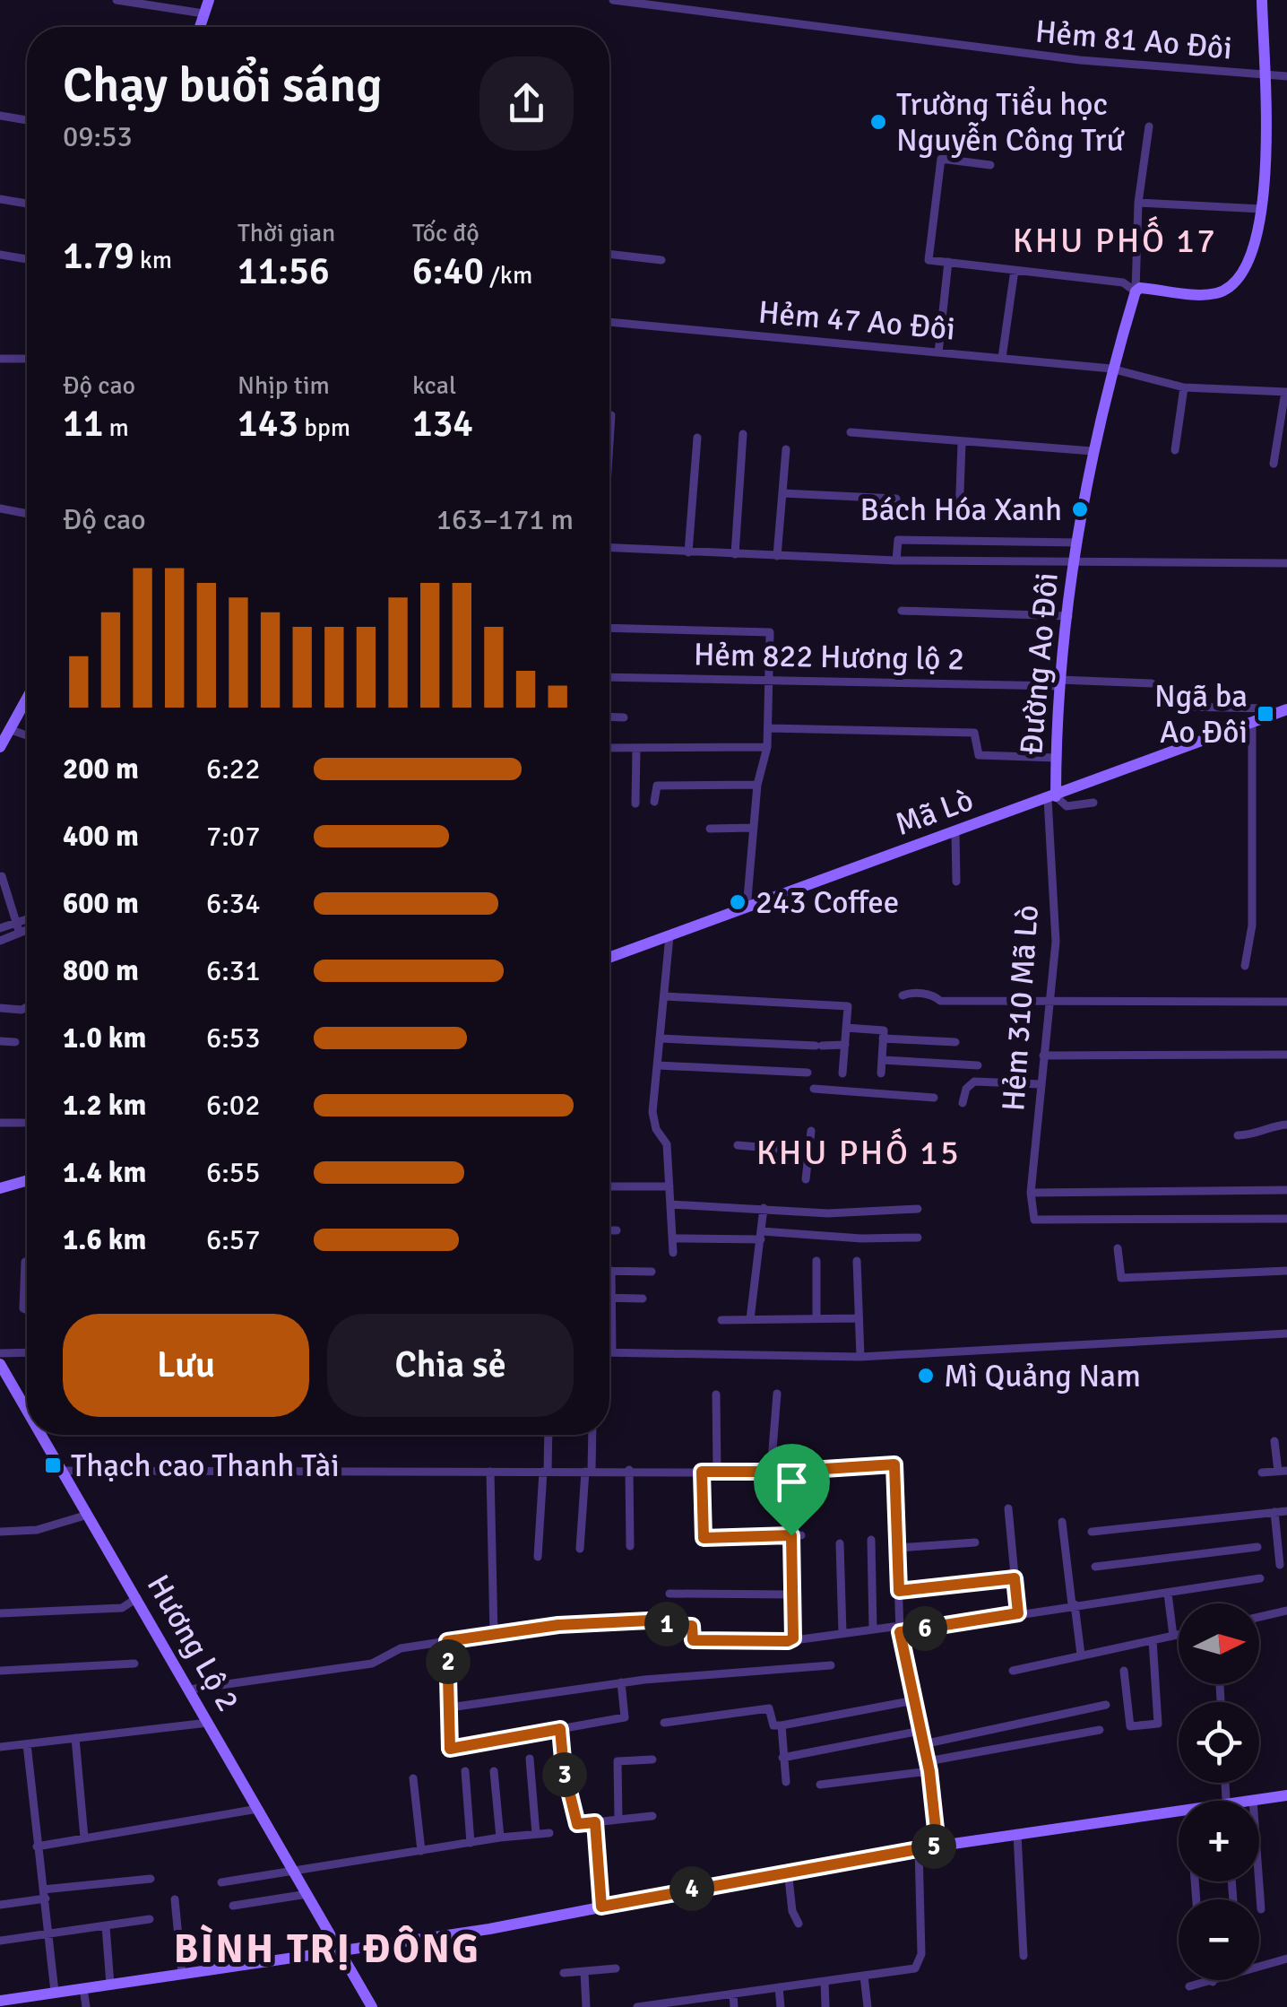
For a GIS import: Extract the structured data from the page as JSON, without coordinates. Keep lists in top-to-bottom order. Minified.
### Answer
{"streets":{"street":["Hẻm 81 Ao Đôi","Hẻm 47 Ao Đôi","Hẻm 822 Hương lộ 2","Đường Ao Đôi","Mã Lò","Hẻm 310 Mã Lò","Hương Lộ 2"]},"crossings":[["Hẻm 47 Ao Đôi","Đường Ao Đôi"],["Hẻm 822 Hương lộ 2","Đường Ao Đôi"],["Đường Ao Đôi","Mã Lò"],["Đường Ao Đôi","Hẻm 310 Mã Lò"],["Mã Lò","Hẻm 310 Mã Lò"]],"districts":["KHU PHỐ 17","KHU PHỐ 15","BÌNH TRỊ ĐÔNG"],"places":{"other":["Trường Tiểu học Nguyễn Công Trứ","Bách Hóa Xanh","243 Coffee","Mì Quảng Nam"],"transit":["Ngã ba Ao Đôi","Thạch cao Thanh Tài"]},"north":"right","page":{"heading":["Chạy buổi sáng","09:53"],"stats":[["1.79 km"],["Thời gian","11:56"],["Tốc độ","6:40 /km"],["Độ cao","11 m"],["Nhịp tim","143 bpm"],["kcal","134"]],"chart":["Độ cao","163–171 m"],"list":[{"name":"200 m","note":"6:22"},{"name":"400 m","note":"7:07"},{"name":"600 m","note":"6:34"},{"name":"800 m","note":"6:31"},{"name":"1.0 km","note":"6:53"},{"name":"1.2 km","note":"6:02"},{"name":"1.4 km","note":"6:55"},{"name":"1.6 km","note":"6:57"}],"buttons":["Lưu","Chia sẻ"],"pins":["1","6","2","3","5","4"],"map_buttons":["+","−"]}}
